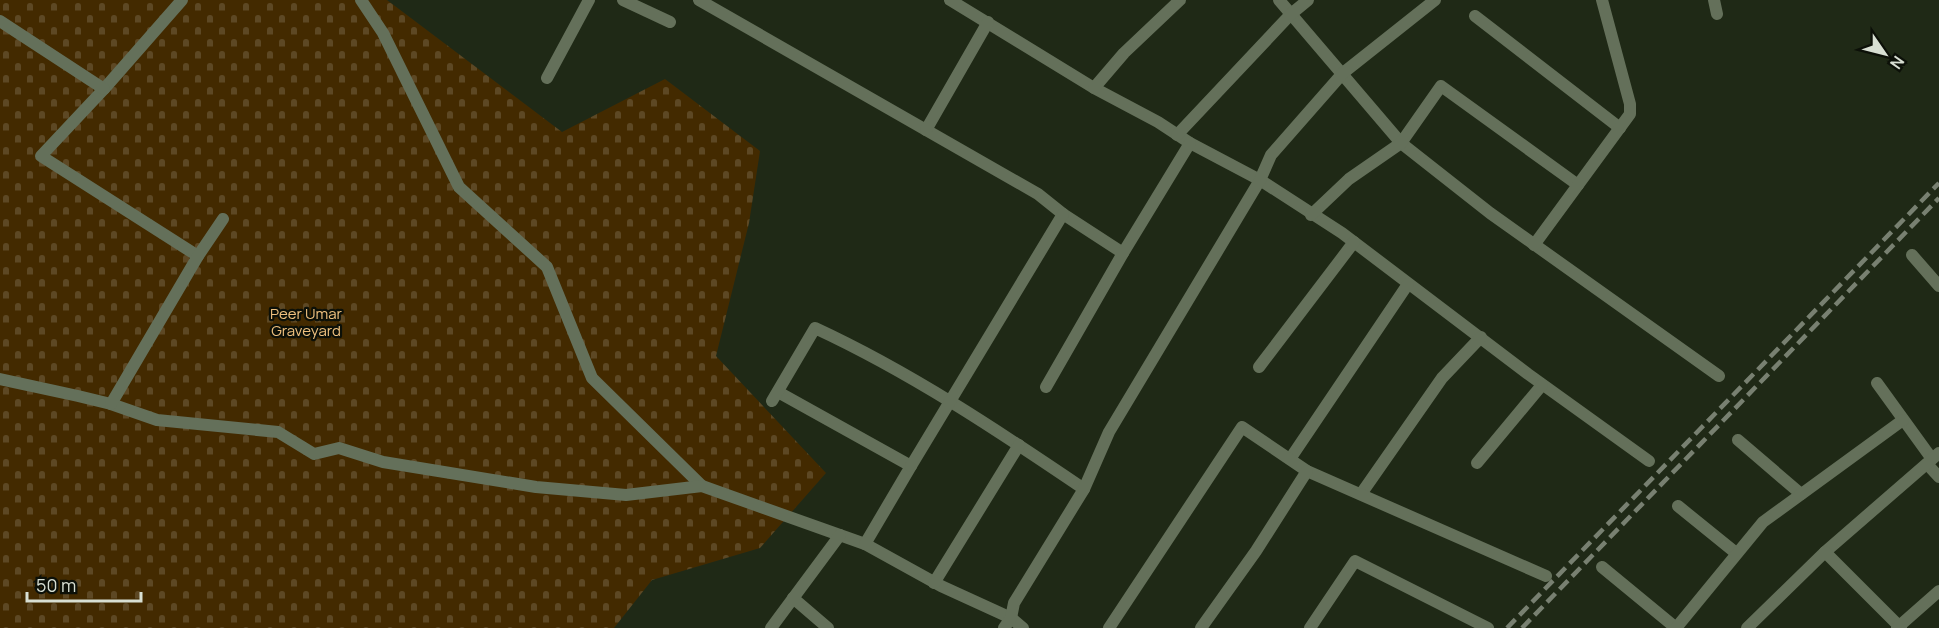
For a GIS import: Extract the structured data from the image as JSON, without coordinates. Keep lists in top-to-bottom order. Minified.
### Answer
{"parks":["Peer Umar Graveyard"],"scale_bar":"50 m","north":"bottom right"}
